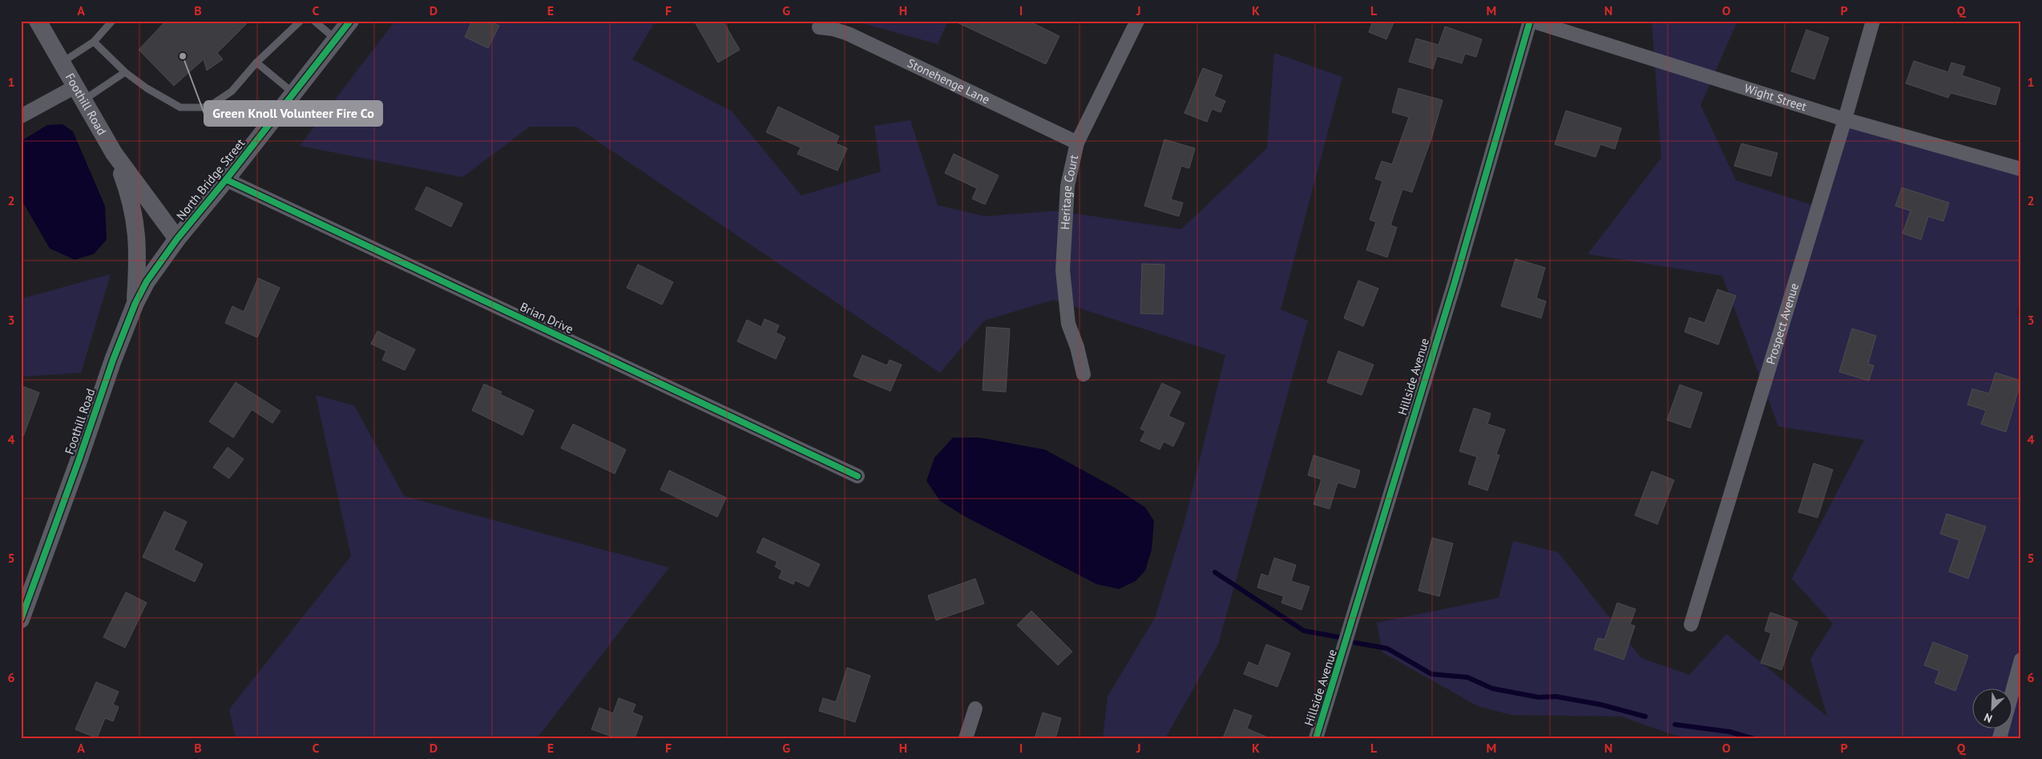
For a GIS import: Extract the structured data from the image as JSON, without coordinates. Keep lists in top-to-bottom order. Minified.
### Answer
{"streets":{"street":["Stonehenge Lane","Wight Street","Foothill Road","North Bridge Street","Heritage Court","Brian Drive","Prospect Avenue","Hillside Avenue"]},"crossings":[["Stonehenge Lane","Heritage Court"],["Wight Street","Prospect Avenue"],["Wight Street","Hillside Avenue"],["Foothill Road","North Bridge Street"],["North Bridge Street","Brian Drive"]],"places":["Green Knoll Volunteer Fire Co"],"north":"bottom left","grid":{"columns":["A","B","C","D","E","F","G","H","I","J","K","L","M","N","O","P","Q"],"rows":["1","2","3","4","5","6"]}}
